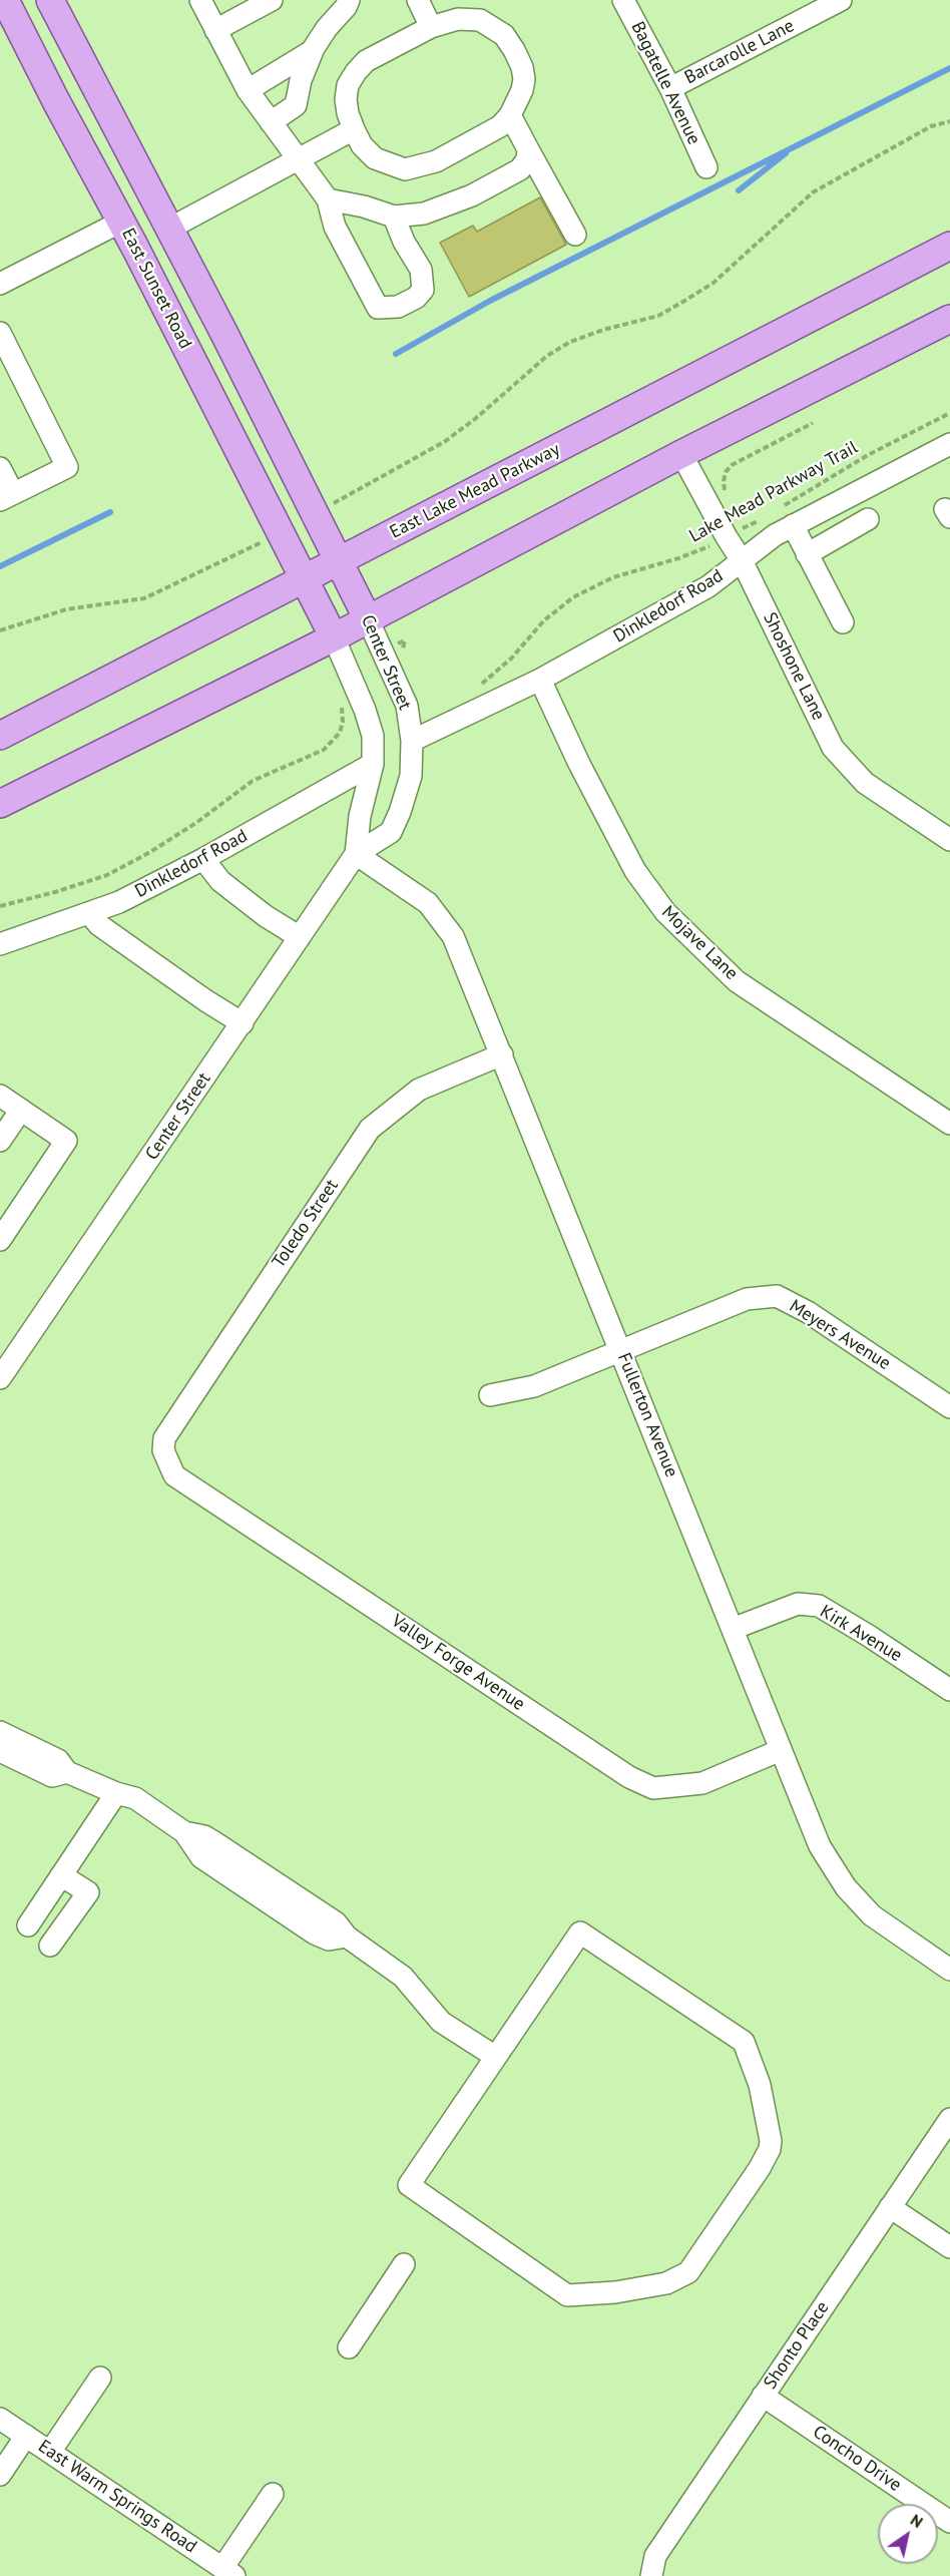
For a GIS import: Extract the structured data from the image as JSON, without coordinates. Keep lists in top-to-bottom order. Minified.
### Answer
{"streets":{"main road":["East Sunset Road","East Lake Mead Parkway","Center Street"],"street":["Barcarolle Lane","Bagatelle Avenue","Dinkledorf Road","Shoshone Lane","Mojave Lane","Toledo Street","Meyers Avenue","Fullerton Avenue","Kirk Avenue","Valley Forge Avenue","Shonto Place","Concho Drive","East Warm Springs Road"],"path":["Lake Mead Parkway Trail"]},"crossings":[["Barcarolle Lane","Bagatelle Avenue"],["East Sunset Road","East Lake Mead Parkway"],["East Sunset Road","Center Street"],["East Lake Mead Parkway","Center Street"],["Lake Mead Parkway Trail","Shoshone Lane"],["Dinkledorf Road","Center Street"],["Dinkledorf Road","Shoshone Lane"],["Dinkledorf Road","Mojave Lane"],["Center Street","Fullerton Avenue"],["Toledo Street","Fullerton Avenue"],["Toledo Street","Valley Forge Avenue"],["Meyers Avenue","Fullerton Avenue"],["Fullerton Avenue","Kirk Avenue"],["Fullerton Avenue","Valley Forge Avenue"],["Shonto Place","Concho Drive"]],"north":"top right"}
